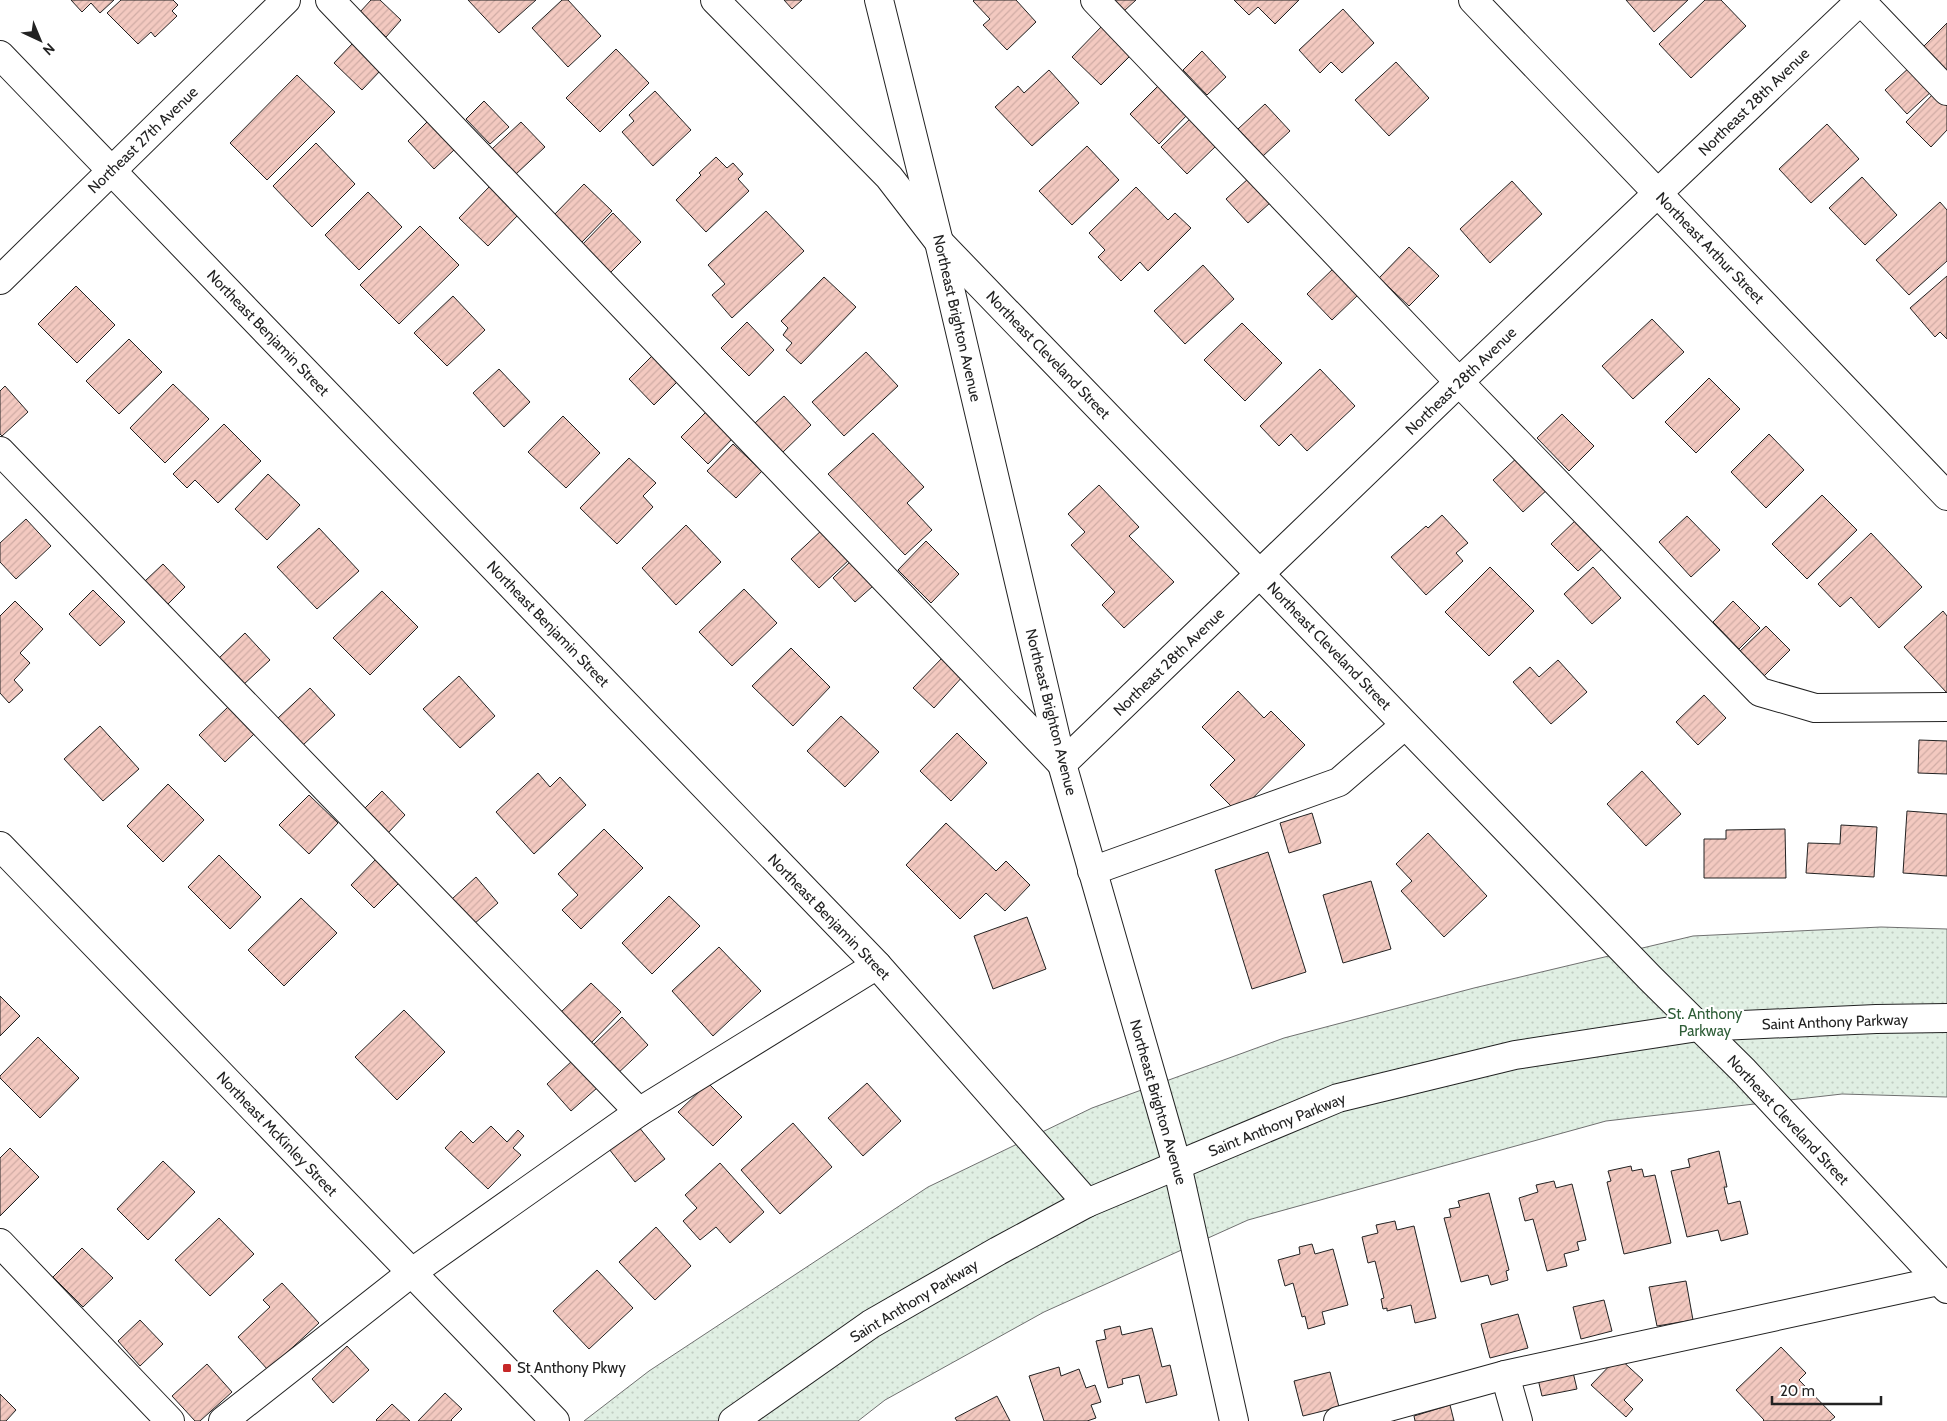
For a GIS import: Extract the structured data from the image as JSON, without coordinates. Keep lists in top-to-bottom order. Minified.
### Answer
{"streets":{"street":["Northeast 28th Avenue","Northeast 27th Avenue","Northeast Arthur Street","Northeast Brighton Avenue","Northeast Benjamin Street","Northeast Cleveland Street","Saint Anthony Parkway","Northeast McKinley Street"]},"crossings":[["Northeast 28th Avenue","Northeast Arthur Street"],["Northeast 28th Avenue","Northeast Brighton Avenue"],["Northeast 28th Avenue","Northeast Cleveland Street"],["Northeast 27th Avenue","Northeast Benjamin Street"],["Northeast Brighton Avenue","Northeast Cleveland Street"],["Northeast Brighton Avenue","Saint Anthony Parkway"],["Northeast Benjamin Street","Saint Anthony Parkway"],["Northeast Cleveland Street","Saint Anthony Parkway"]],"parks":["St. Anthony Parkway"],"places":{"transit":["St Anthony Pkwy"]},"scale_bar":"20 m","north":"bottom right"}
